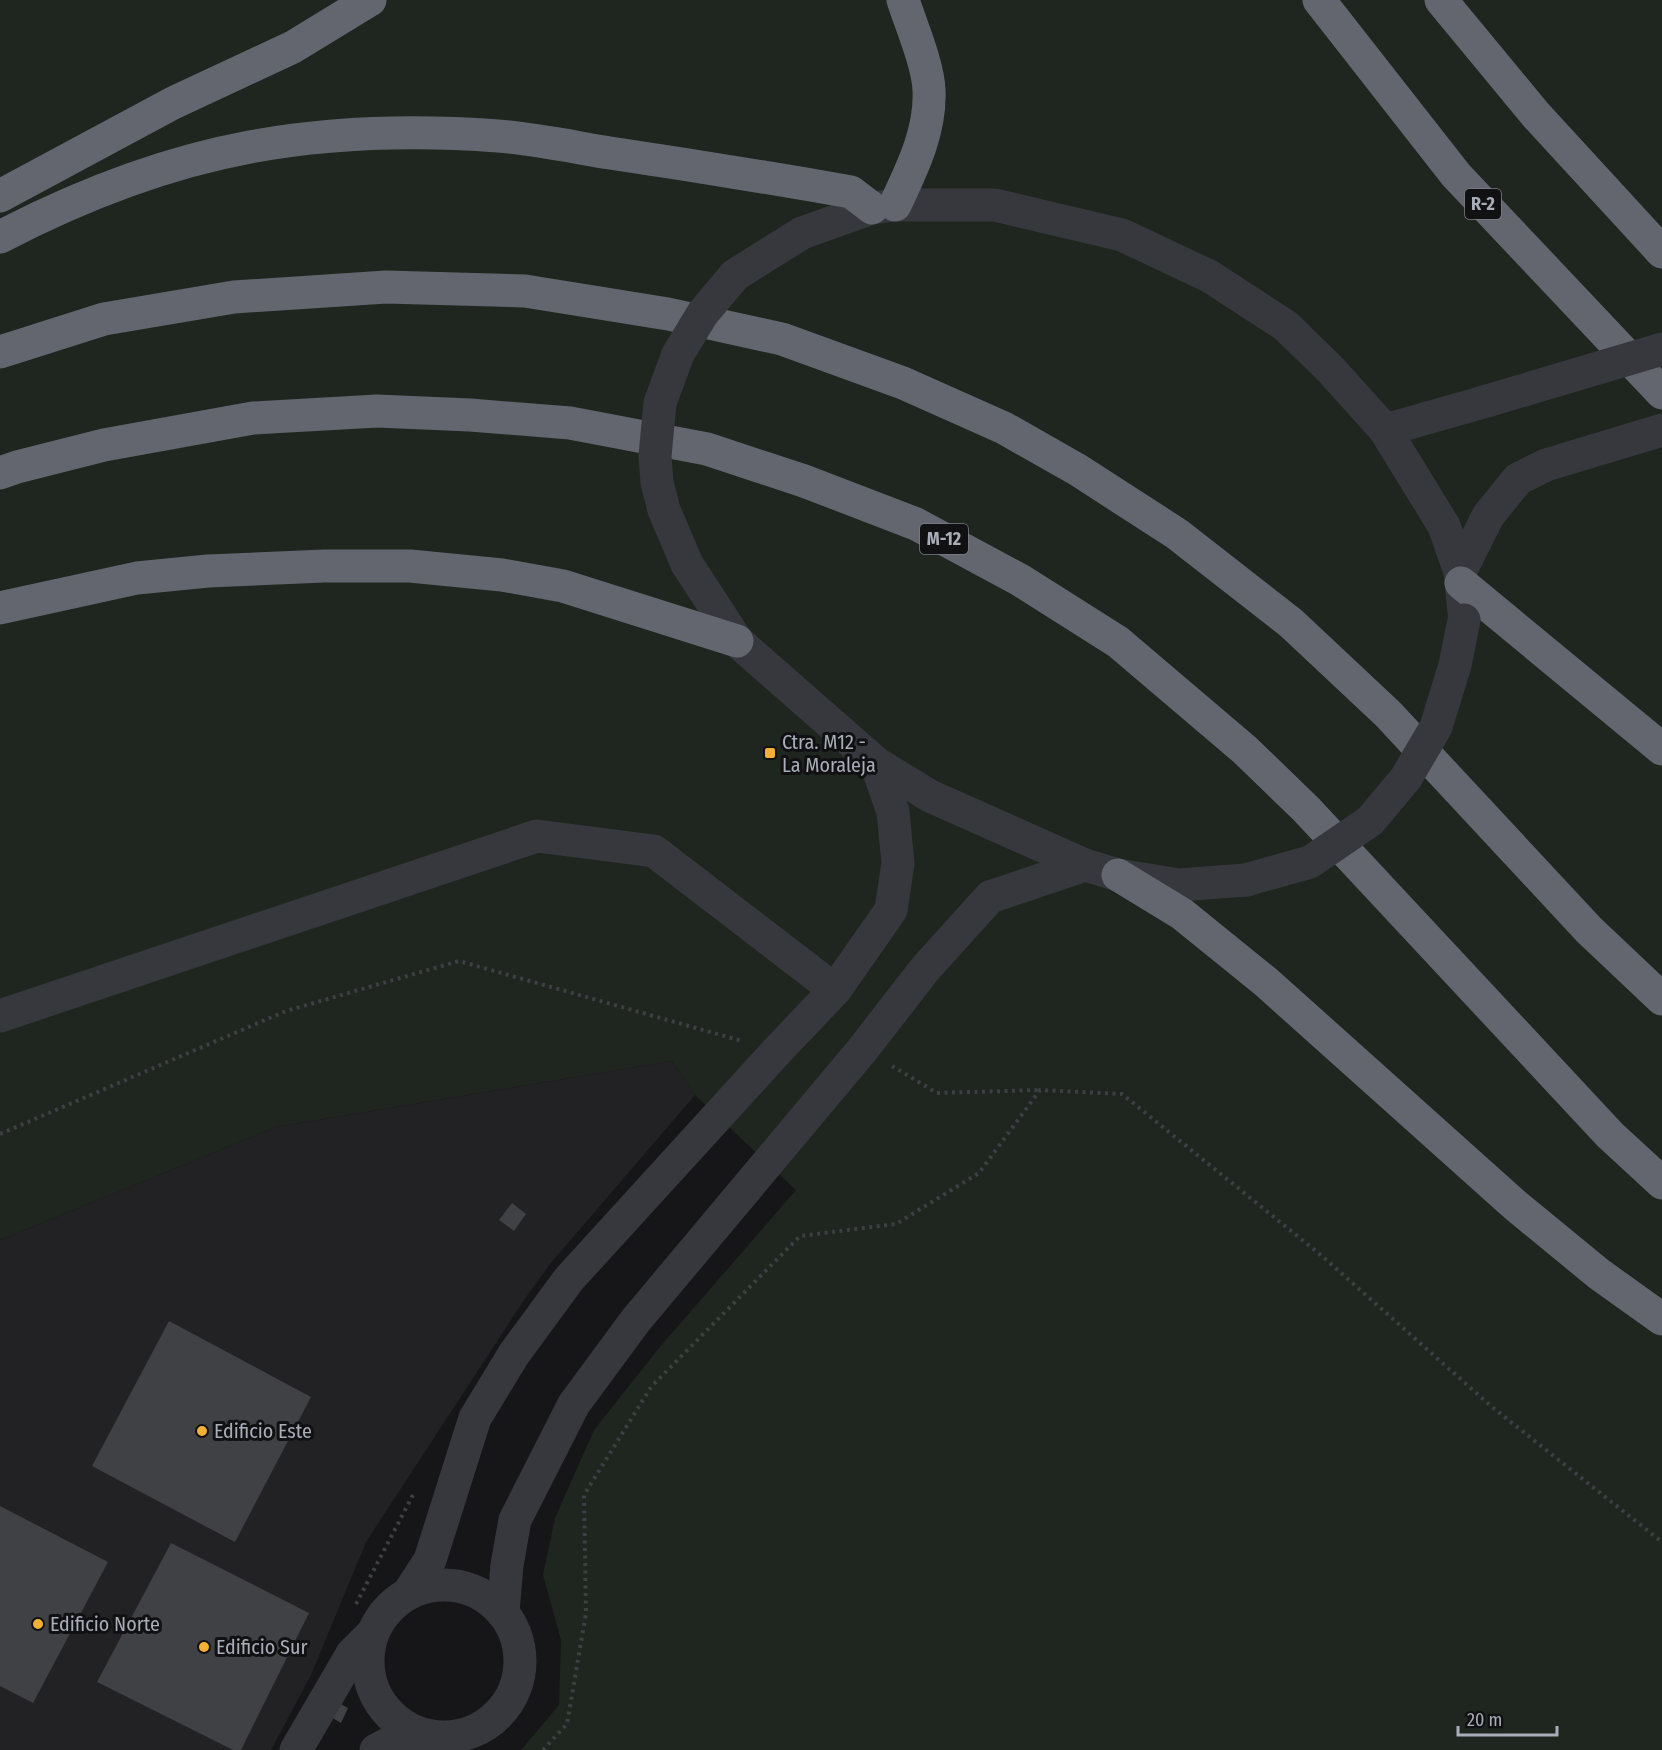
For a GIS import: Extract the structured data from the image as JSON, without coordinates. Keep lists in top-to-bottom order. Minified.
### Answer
{"streets":{"highway":["R-2","M-12"]},"places":{"transit":["Ctra. M12 - La Moraleja"],"other":["Edificio Este","Edificio Norte","Edificio Sur"]},"scale_bar":"20 m"}
